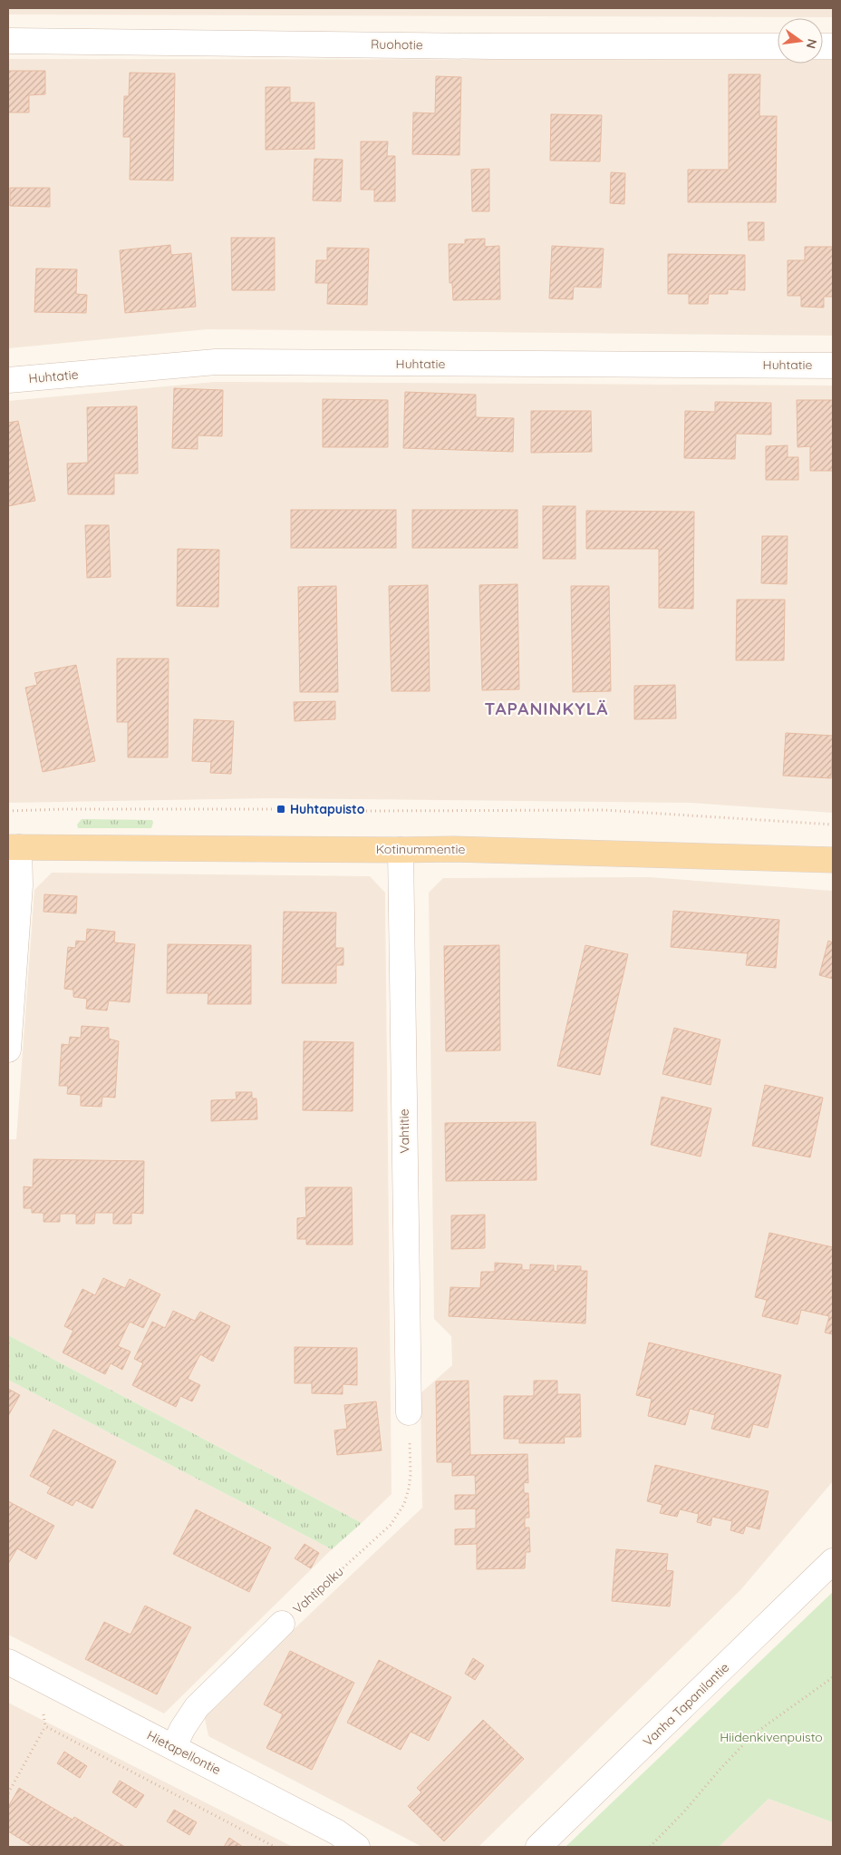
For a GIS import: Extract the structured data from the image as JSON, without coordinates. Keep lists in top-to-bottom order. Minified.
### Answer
{"streets":{"main road":["Kotinummentie"],"street":["Ruohotie","Huhtatie","Vahtitie","Vahtipolku","Vanha Tapanilantie","Hietapellontie"]},"crossings":[["Kotinummentie","Vahtitie"],["Vahtitie","Vahtipolku"],["Vahtipolku","Hietapellontie"]],"districts":["TAPANINKYLÄ"],"parks":["Hiidenkivenpuisto"],"places":{"transit":["Huhtapuisto"]},"north":"right"}
